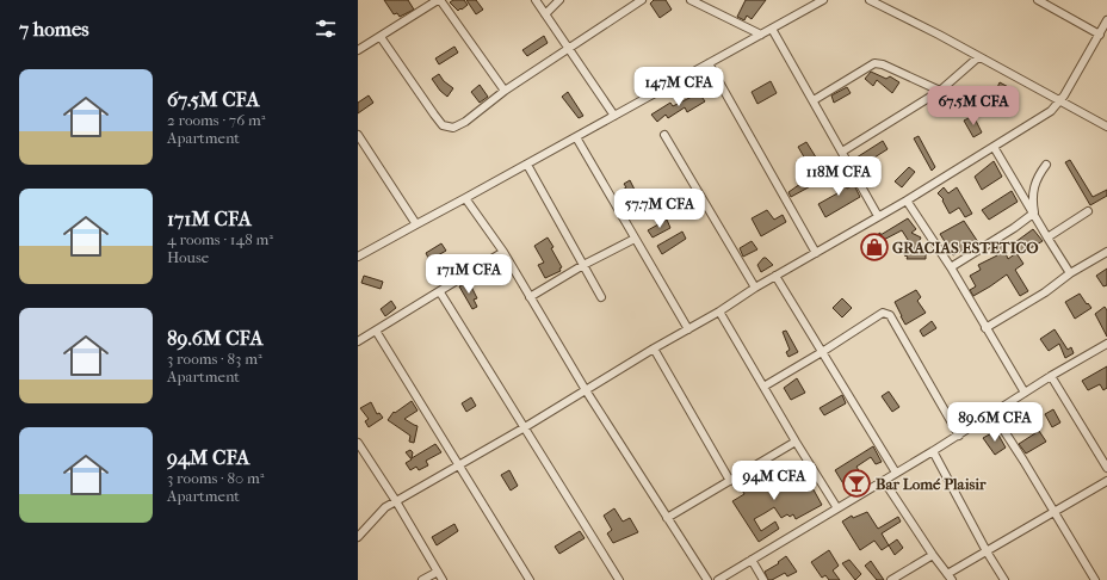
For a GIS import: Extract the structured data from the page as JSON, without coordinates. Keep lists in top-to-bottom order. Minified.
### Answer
{"places":{"shop":["GRACIAS ESTETICO"],"bar":["Bar Lomé Plaisir"]},"page":{"heading":"7 homes","list":[{"name":"67.5M CFA","note":"2 rooms · 76 m² · Apartment"},{"name":"171M CFA","note":"4 rooms · 148 m² · House"},{"name":"89.6M CFA","note":"3 rooms · 83 m² · Apartment"},{"name":"94M CFA","note":"3 rooms · 80 m² · Apartment"}],"price":["147M CFA","67.5M CFA","118M CFA","57.7M CFA","171M CFA","89.6M CFA","94M CFA"]}}
